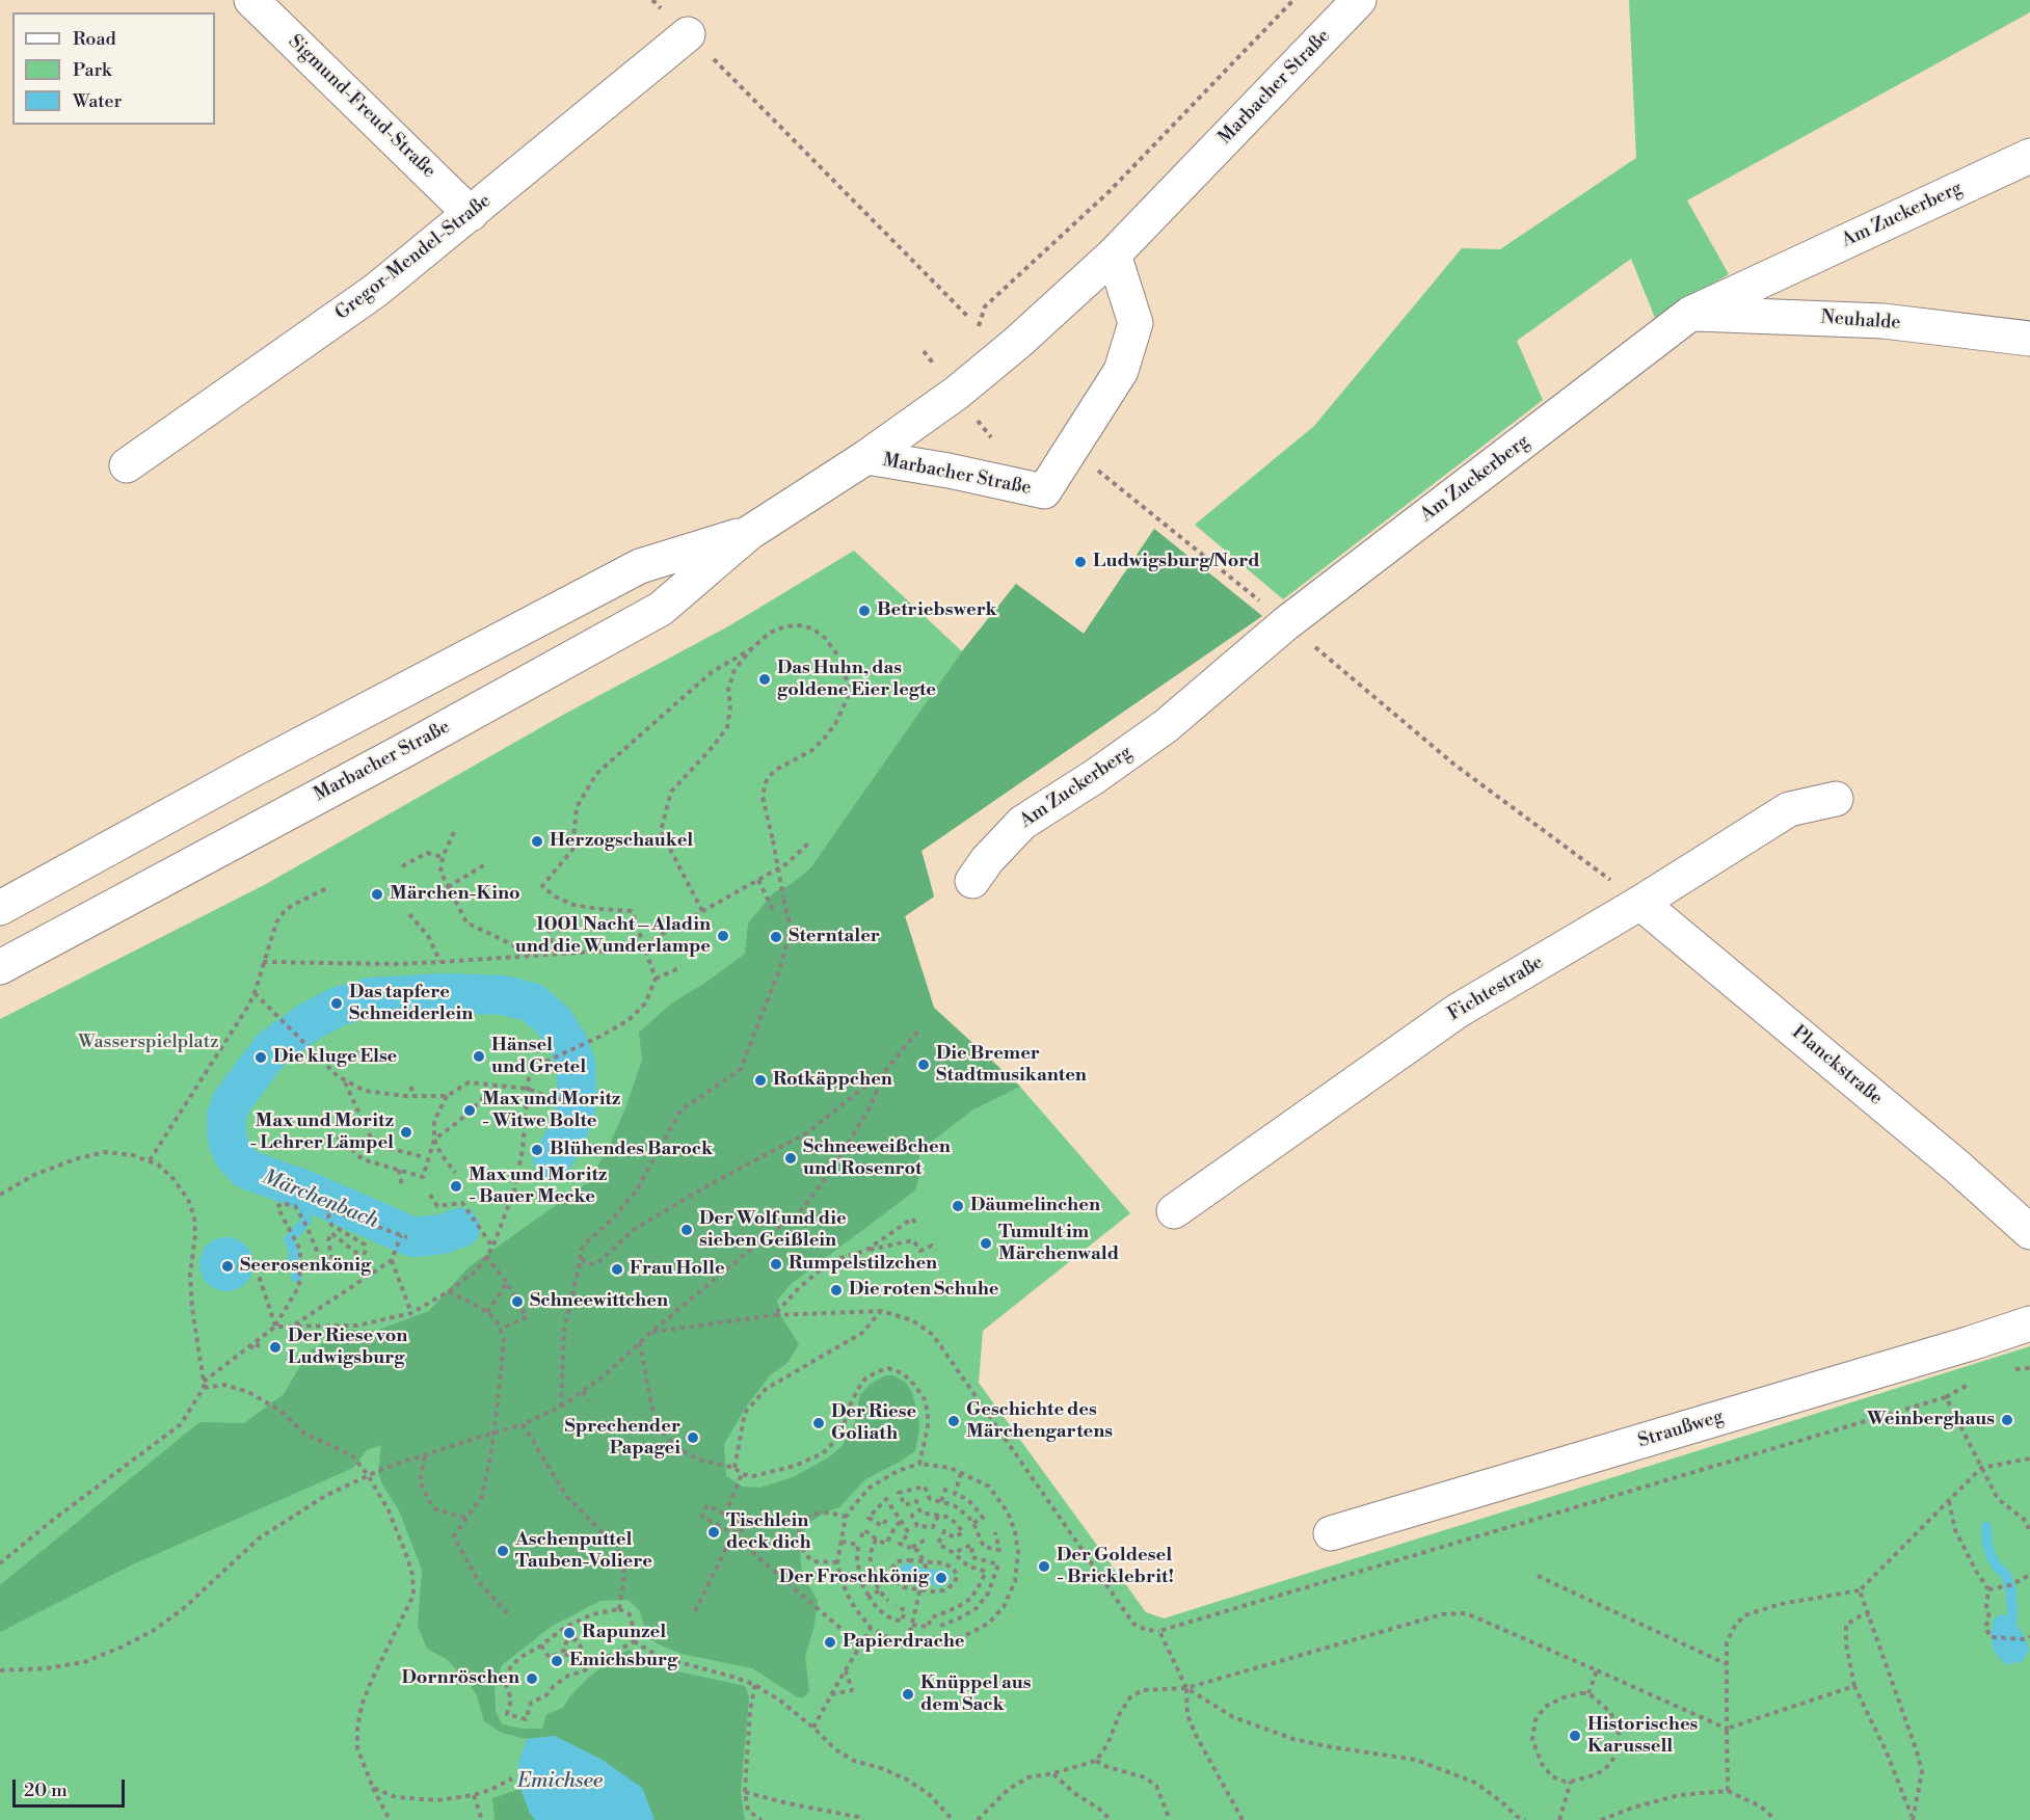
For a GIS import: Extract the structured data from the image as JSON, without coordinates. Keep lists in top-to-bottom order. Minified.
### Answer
{"streets":{"street":["Marbacher Straße","Sigmund-Freud-Straße","Am Zuckerberg","Gregor-Mendel-Straße","Neuhalde","Fichtestraße","Planckstraße","Straußweg"]},"crossings":[["Sigmund-Freud-Straße","Gregor-Mendel-Straße"],["Am Zuckerberg","Neuhalde"],["Fichtestraße","Planckstraße"]],"water":["Märchenbach","Emichsee"],"parks":["Wasserspielplatz"],"places":["Ludwigsburg/Nord","Betriebswerk","Das Huhn, das goldene Eier legte","Herzogschaukel","Märchen-Kino","1001 Nacht – Aladin und die Wunderlampe","Sterntaler","Das tapfere Schneiderlein","Hänsel und Gretel","Die kluge Else","Die Bremer Stadtmusikanten","Rotkäppchen","Max und Moritz - Witwe Bolte","Max und Moritz - Lehrer Lämpel","Blühendes Barock","Schneeweißchen und Rosenrot","Max und Moritz - Bauer Mecke","Däumelinchen","Der Wolf und die sieben Geißlein","Tumult im Märchenwald","Rumpelstilzchen","Seerosenkönig","Frau Holle","Die roten Schuhe","Schneewittchen","Der Riese von Ludwigsburg","Weinberghaus","Geschichte des Märchengartens","Der Riese Goliath","Sprechender Papagei","Tischlein deck dich","Aschenputtel Tauben-Voliere","Der Goldesel - Bricklebrit!","Der Froschkönig","Rapunzel","Papierdrache","Emichsburg","Dornröschen","Knüppel aus dem Sack","Historisches Karussell"],"legend":["Road","Park","Water"],"scale_bar":"20 m"}
